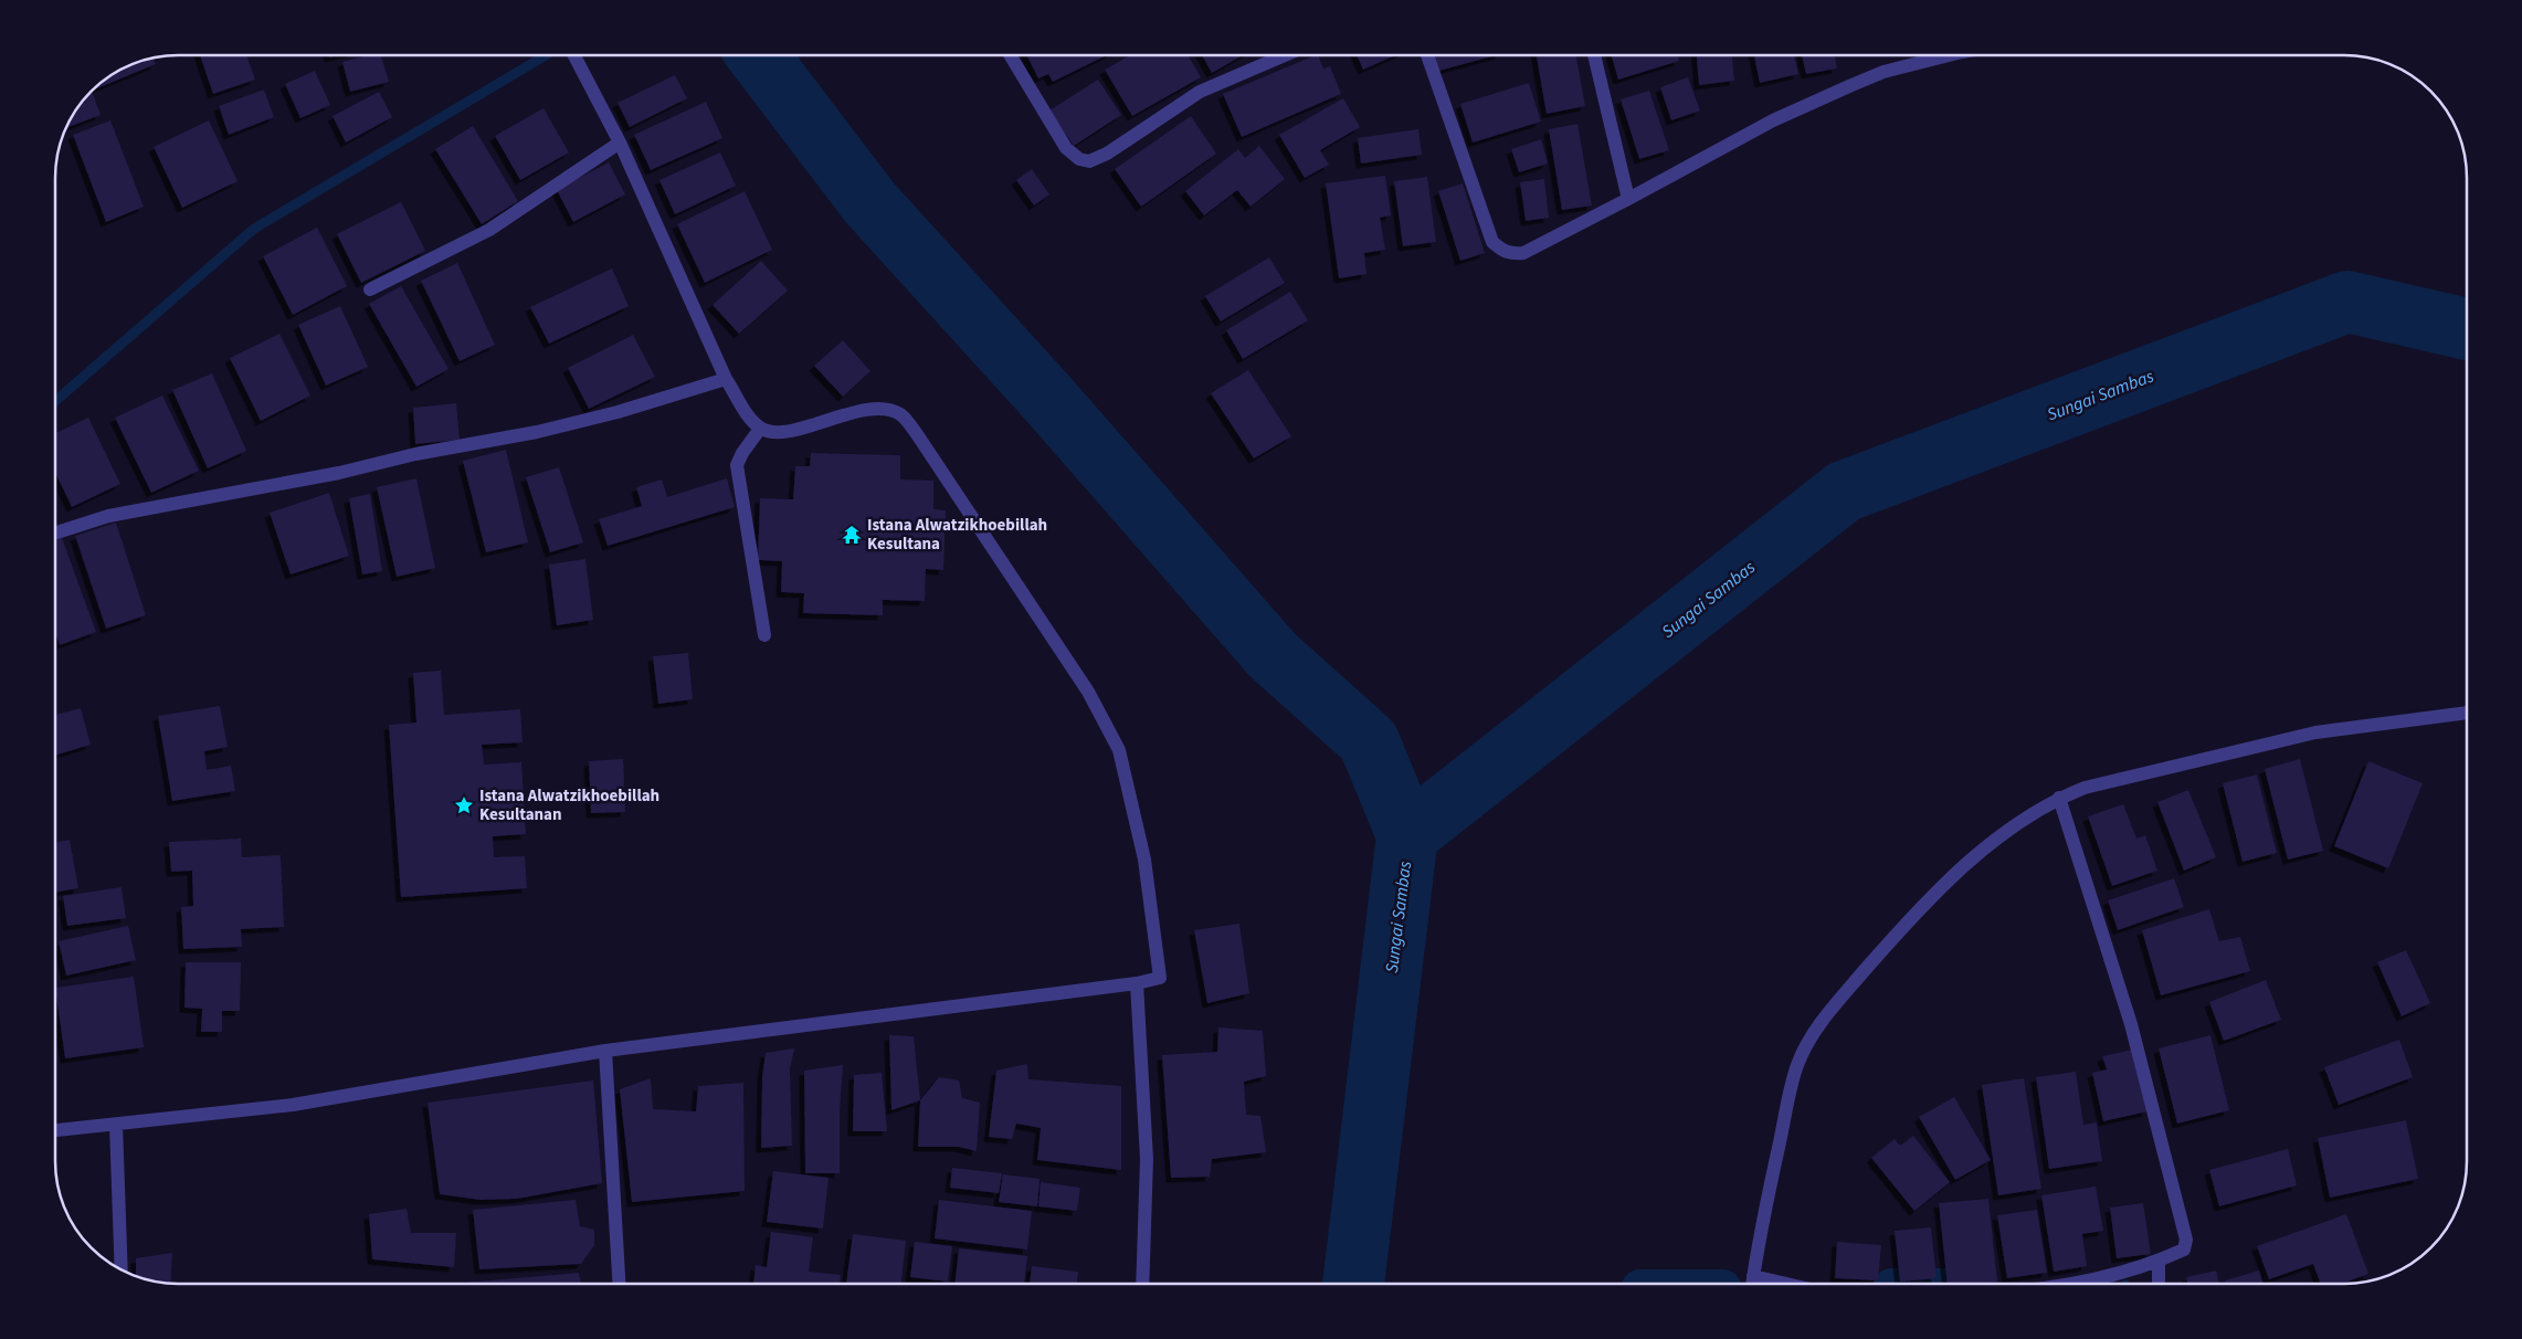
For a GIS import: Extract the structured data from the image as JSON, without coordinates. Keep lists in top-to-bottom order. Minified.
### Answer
{"water":["Sungai Sambas"],"places":{"temple":["Istana Alwatzikhoebillah Kesultana"],"place":["Istana Alwatzikhoebillah Kesultanan"]}}
